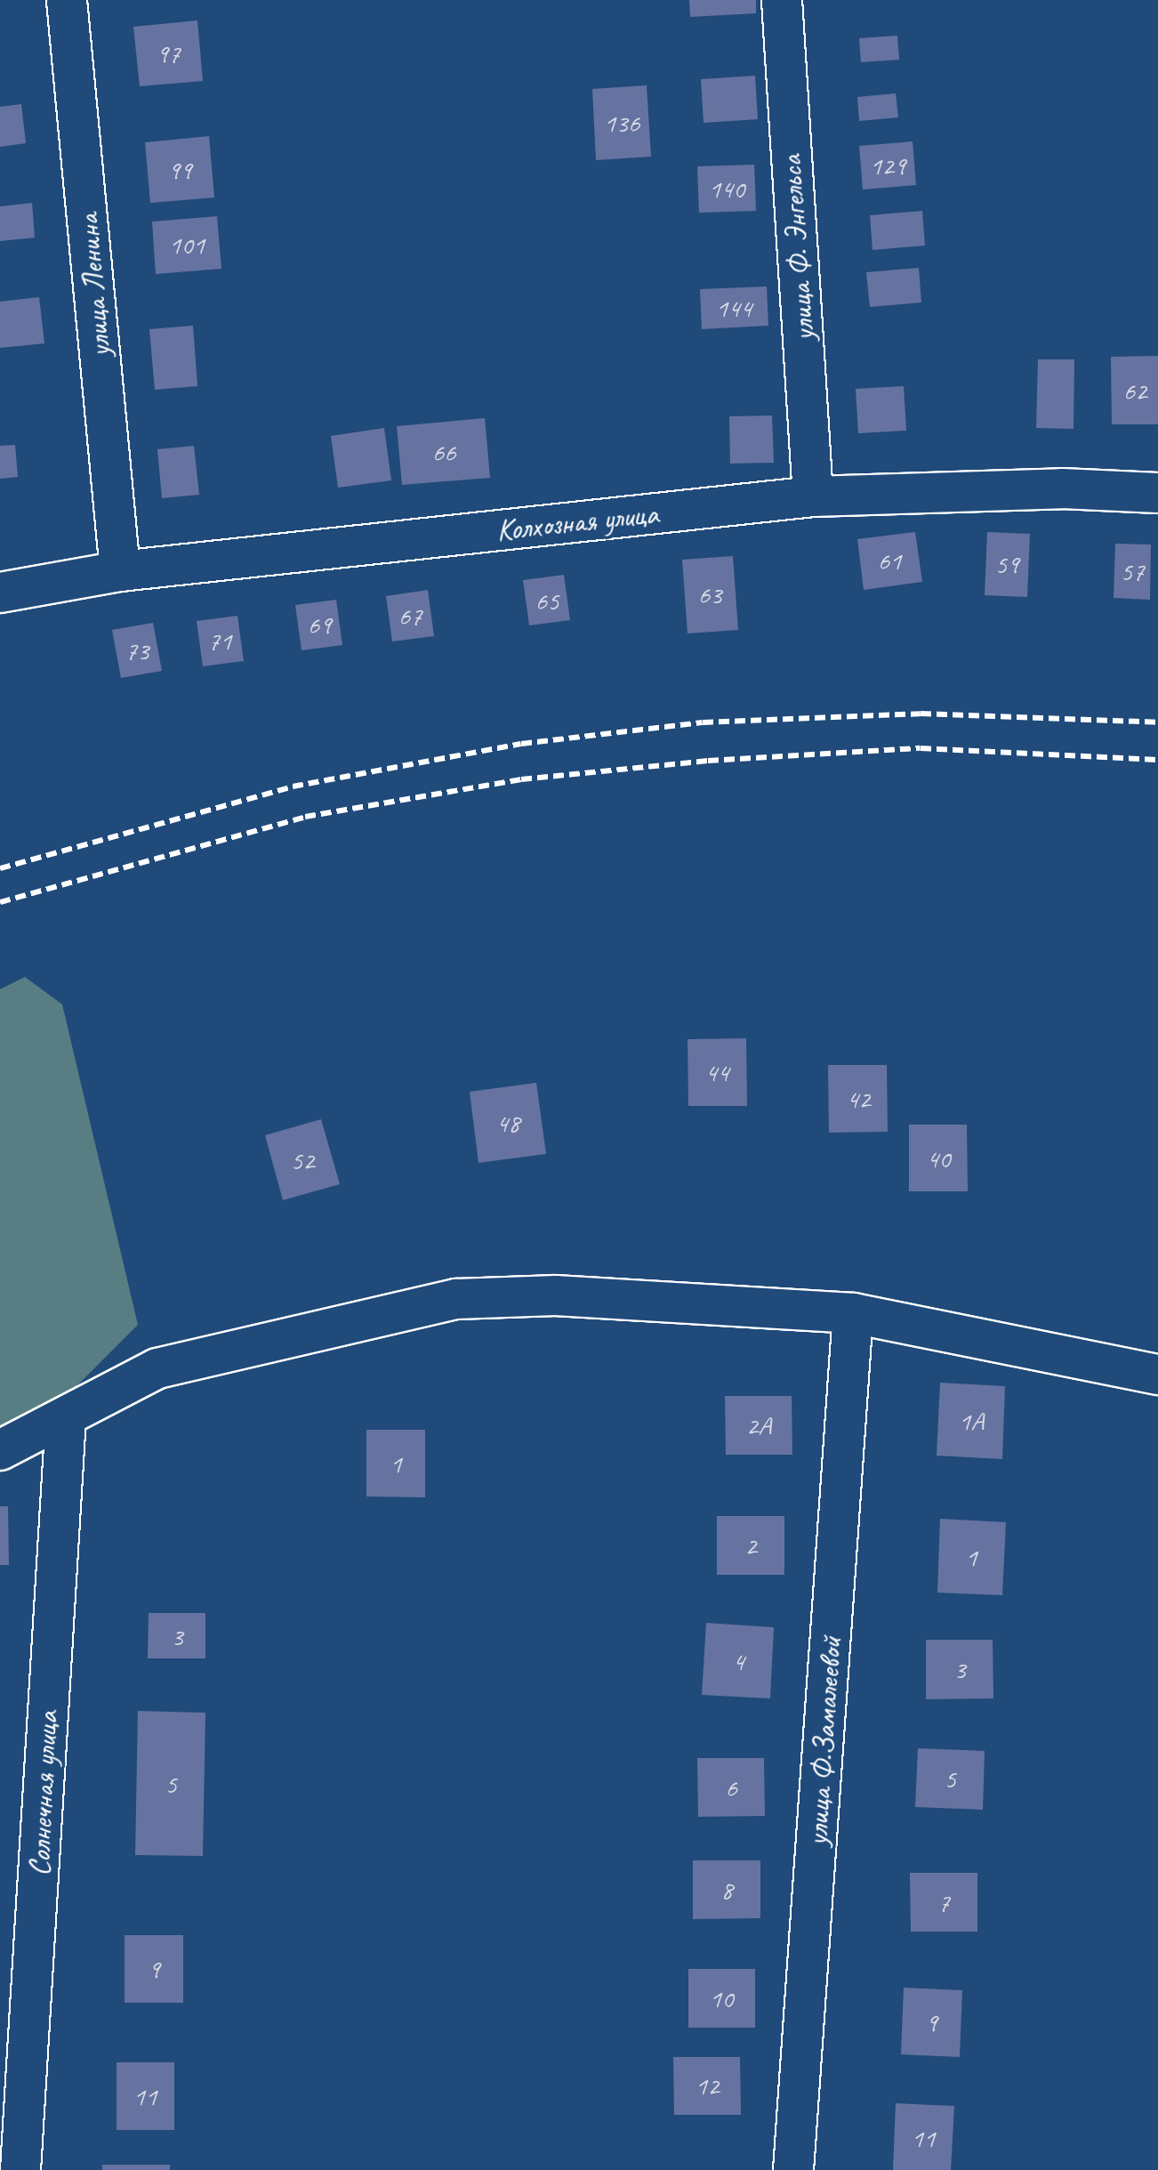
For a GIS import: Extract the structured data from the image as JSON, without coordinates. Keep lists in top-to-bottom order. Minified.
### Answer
{"streets":{"street":["улица Ф. Энгельса","улица Ленина","Колхозная улица","улица Ф.Замалеевой","Солнечная улица"]},"crossings":[["улица Ф. Энгельса","Колхозная улица"],["улица Ленина","Колхозная улица"]],"house_numbers":["97","136","129","99","140","101","144","62","66","61","59","57","63","65","67","69","71","73","44","42","48","40","52","1А","2А","1","2","1","3","4","3","5","5","6","8","7","9","10","9","12","11","11"]}
